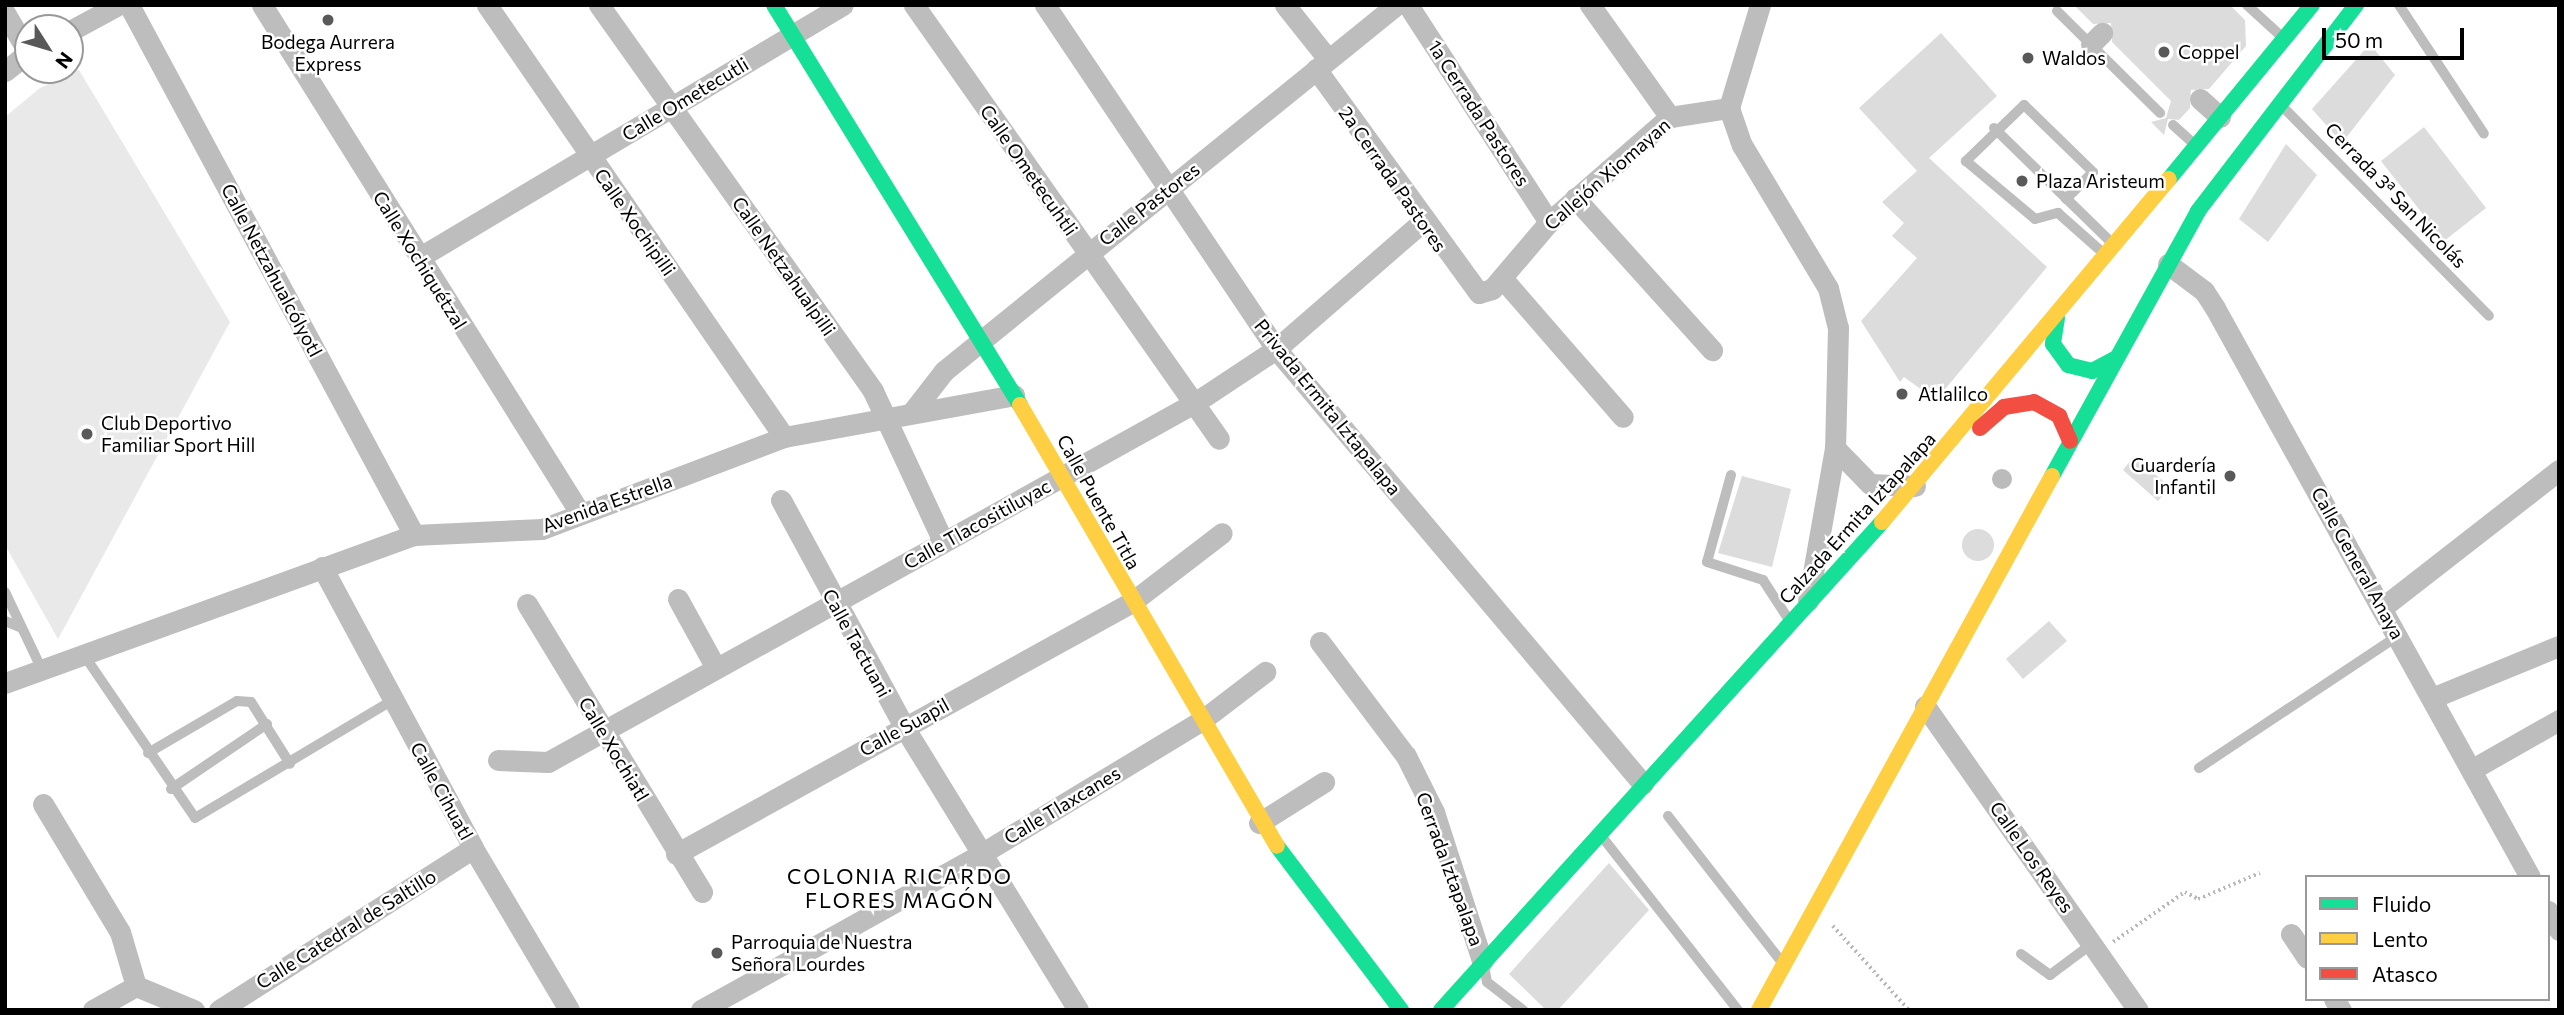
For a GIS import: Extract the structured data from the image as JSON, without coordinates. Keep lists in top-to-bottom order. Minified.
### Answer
{"streets":{"main road":["Calle Puente Titla","Calzada Ermita Iztapalapa"],"street":["Calle Ometecutli","1a Cerrada Pastores","Calle Ometecuhtli","Callejón Xiomayan","2a Cerrada Pastores","Calle Pastores","Calle Xochipilli","Calle Xochiquétzal","Calle Netzahualpilli","Calle Netzahualcólyotl","Privada Ermita Iztapalapa","Avenida Estrella","Calle Tlacositiluyac","Calle General Anaya","Calle Tactuani","Calle Suapil","Calle Xochiatl","Calle Cihuatl","Calle Tlaxcanes","Calle Los Reyes","Cerrada Iztapalapa","Calle Catedral de Saltillo"],"lane":["Cerrada 3ª San Nicolás"]},"crossings":[["Calle Ometecutli","Calle Xochipilli"],["Calle Ometecutli","Calle Xochiquétzal"],["Calle Ometecutli","Calle Netzahualpilli"],["Calle Ometecutli","Calle Puente Titla"],["1a Cerrada Pastores","Callejón Xiomayan"],["Calle Ometecuhtli","Calle Pastores"],["Calle Ometecuhtli","Calle Tlacositiluyac"],["Callejón Xiomayan","2a Cerrada Pastores"],["2a Cerrada Pastores","Calle Pastores"],["2a Cerrada Pastores","Calle Tlacositiluyac"],["Calle Pastores","Privada Ermita Iztapalapa"],["Calle Pastores","Calle Puente Titla"],["Calle Pastores","Avenida Estrella"],["Calle Xochipilli","Avenida Estrella"],["Calle Xochiquétzal","Avenida Estrella"],["Calle Netzahualpilli","Avenida Estrella"],["Calle Netzahualpilli","Calle Tlacositiluyac"],["Calle Netzahualcólyotl","Avenida Estrella"],["Privada Ermita Iztapalapa","Calzada Ermita Iztapalapa"],["Privada Ermita Iztapalapa","Calle Tlacositiluyac"],["Calle Puente Titla","Avenida Estrella"],["Calle Puente Titla","Calle Tlacositiluyac"],["Calle Puente Titla","Calle Suapil"],["Calle Puente Titla","Calle Tlaxcanes"],["Avenida Estrella","Calle Cihuatl"],["Calzada Ermita Iztapalapa","Cerrada Iztapalapa"],["Calle Tlacositiluyac","Calle Tactuani"],["Calle Tlacositiluyac","Calle Xochiatl"],["Calle Tactuani","Calle Suapil"],["Calle Tactuani","Calle Tlaxcanes"],["Calle Suapil","Calle Xochiatl"],["Calle Cihuatl","Calle Catedral de Saltillo"]],"districts":["COLONIA RICARDO FLORES MAGÓN"],"places":["Bodega Aurrera Express","Coppel","Waldos","Plaza Aristeum","Atlalilco","Club Deportivo Familiar Sport Hill","Guardería Infantil","Parroquia de Nuestra Señora Lourdes"],"legend":["Fluido","Lento","Atasco"],"scale_bar":"50 m","north":"bottom right"}
